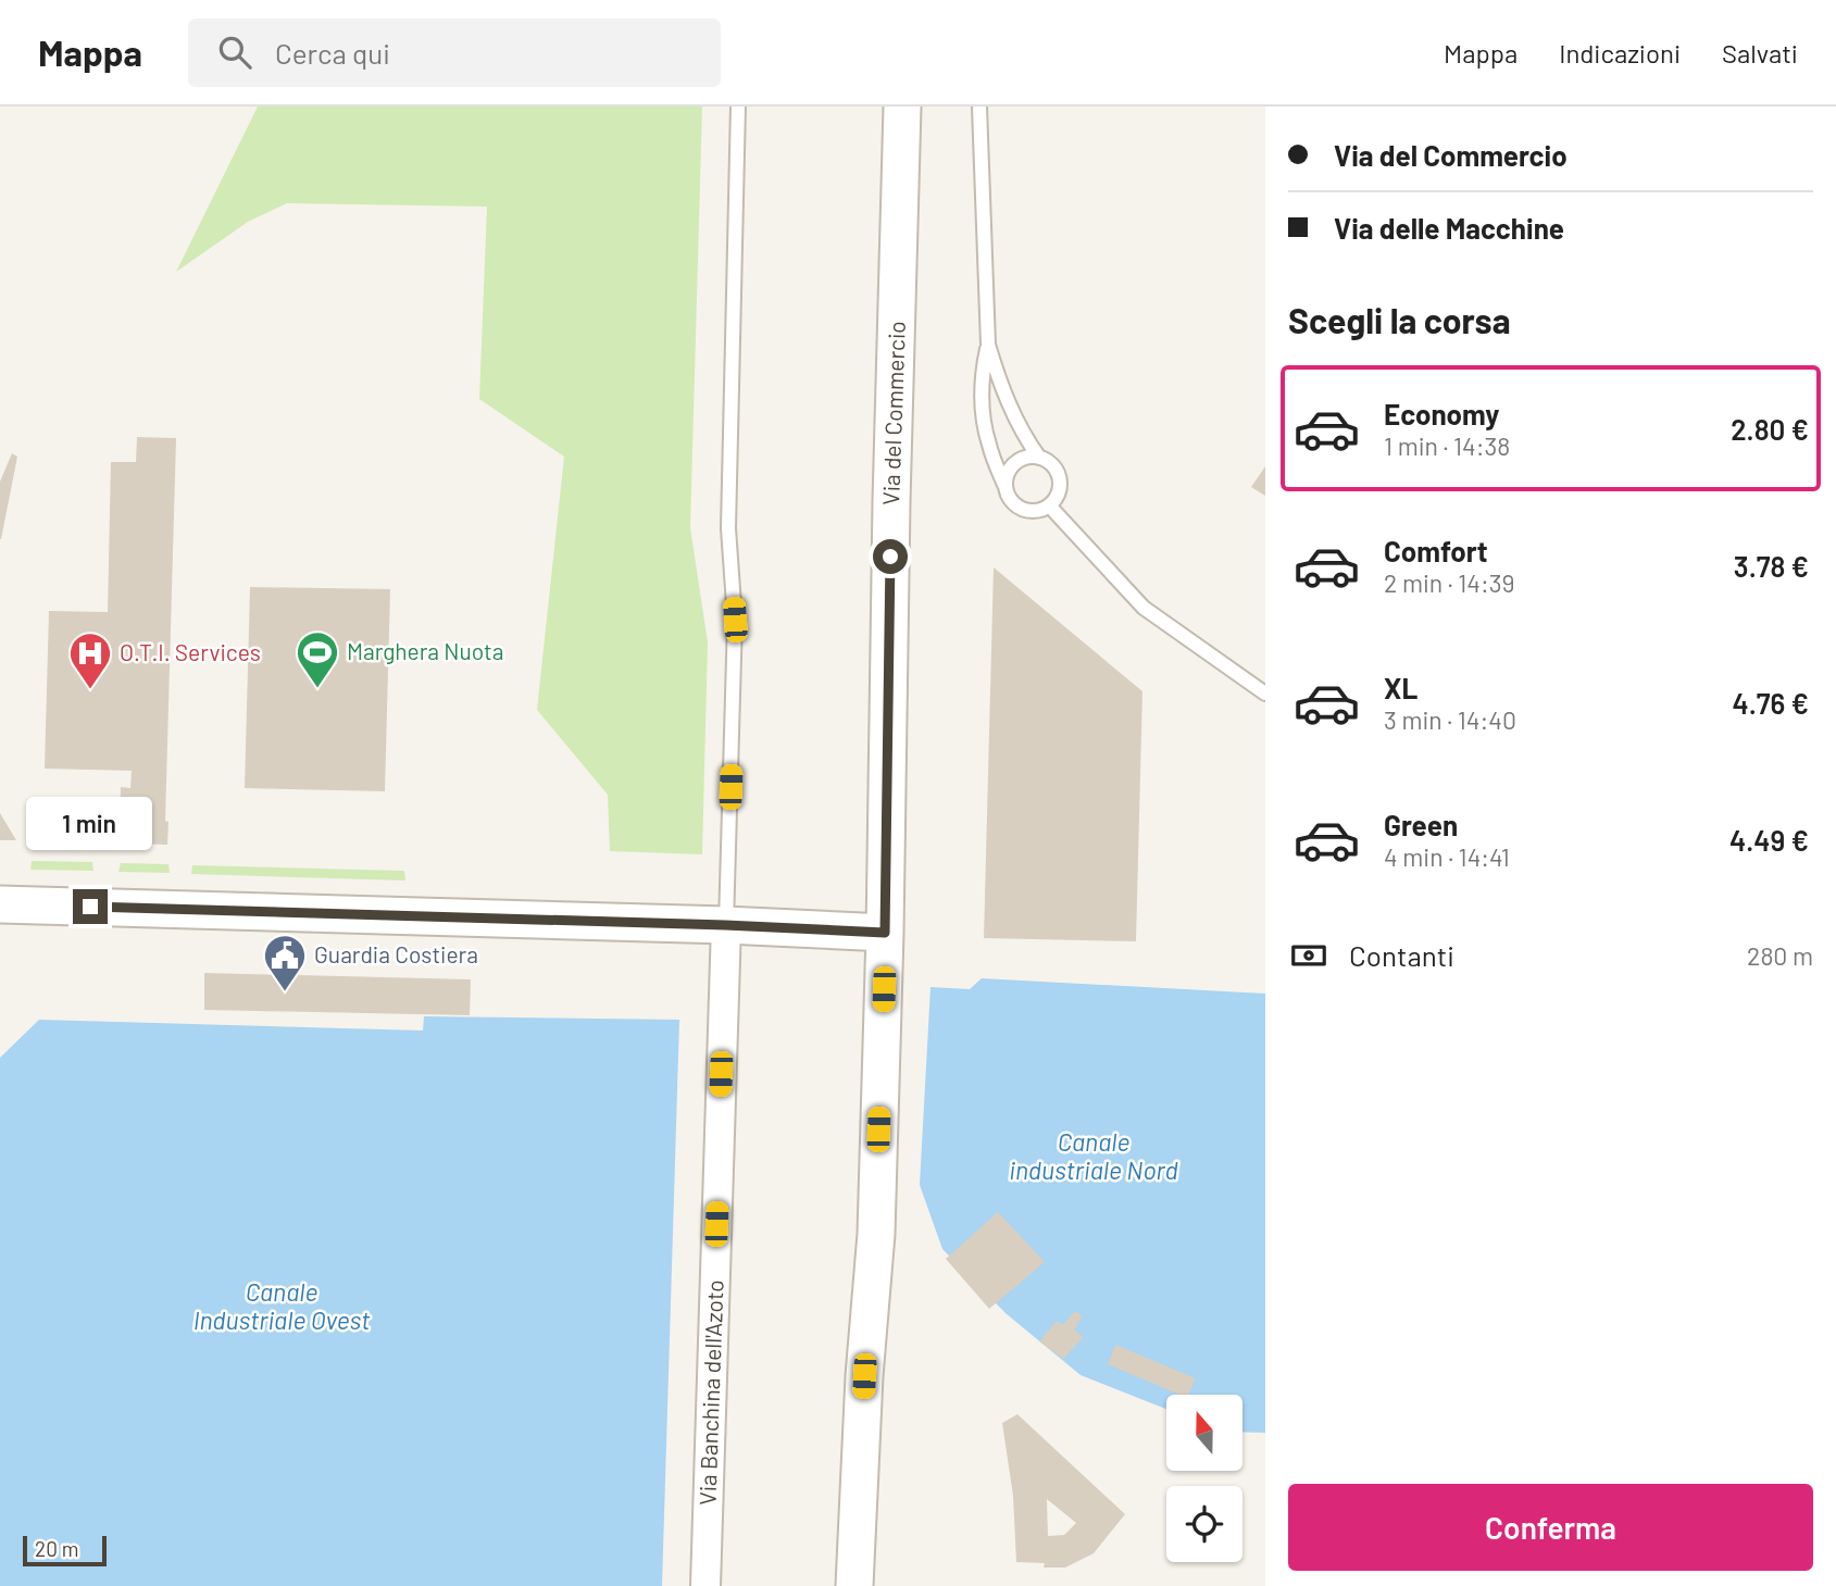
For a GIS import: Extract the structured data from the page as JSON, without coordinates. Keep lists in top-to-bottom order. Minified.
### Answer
{"streets":{"street":["Via del Commercio","Via Banchina dell'Azoto"]},"water":["Canale industriale Nord","Canale Industriale Ovest"],"places":{"sports":["Marghera Nuota"],"hospital":["O.T.I. Services"],"public building":["Guardia Costiera"]},"scale_bar":"20 m","north":"top","page":{"header":"Mappa","search":"Cerca qui","nav":["Mappa","Indicazioni","Salvati"],"banner":["Via del Commercio","Via delle Macchine"],"heading":"Scegli la corsa","list":[{"name":"Economy","note":"1 min · 14:38","value":"2.80 €"},{"name":"Comfort","note":"2 min · 14:39","value":"3.78 €"},{"name":"XL","note":"3 min · 14:40","value":"4.76 €"},{"name":"Green","note":"4 min · 14:41","value":"4.49 €"}],"bubble":"1 min","pay":["Contanti","280 m"],"buttons":"Conferma","scale":"20 m"}}
